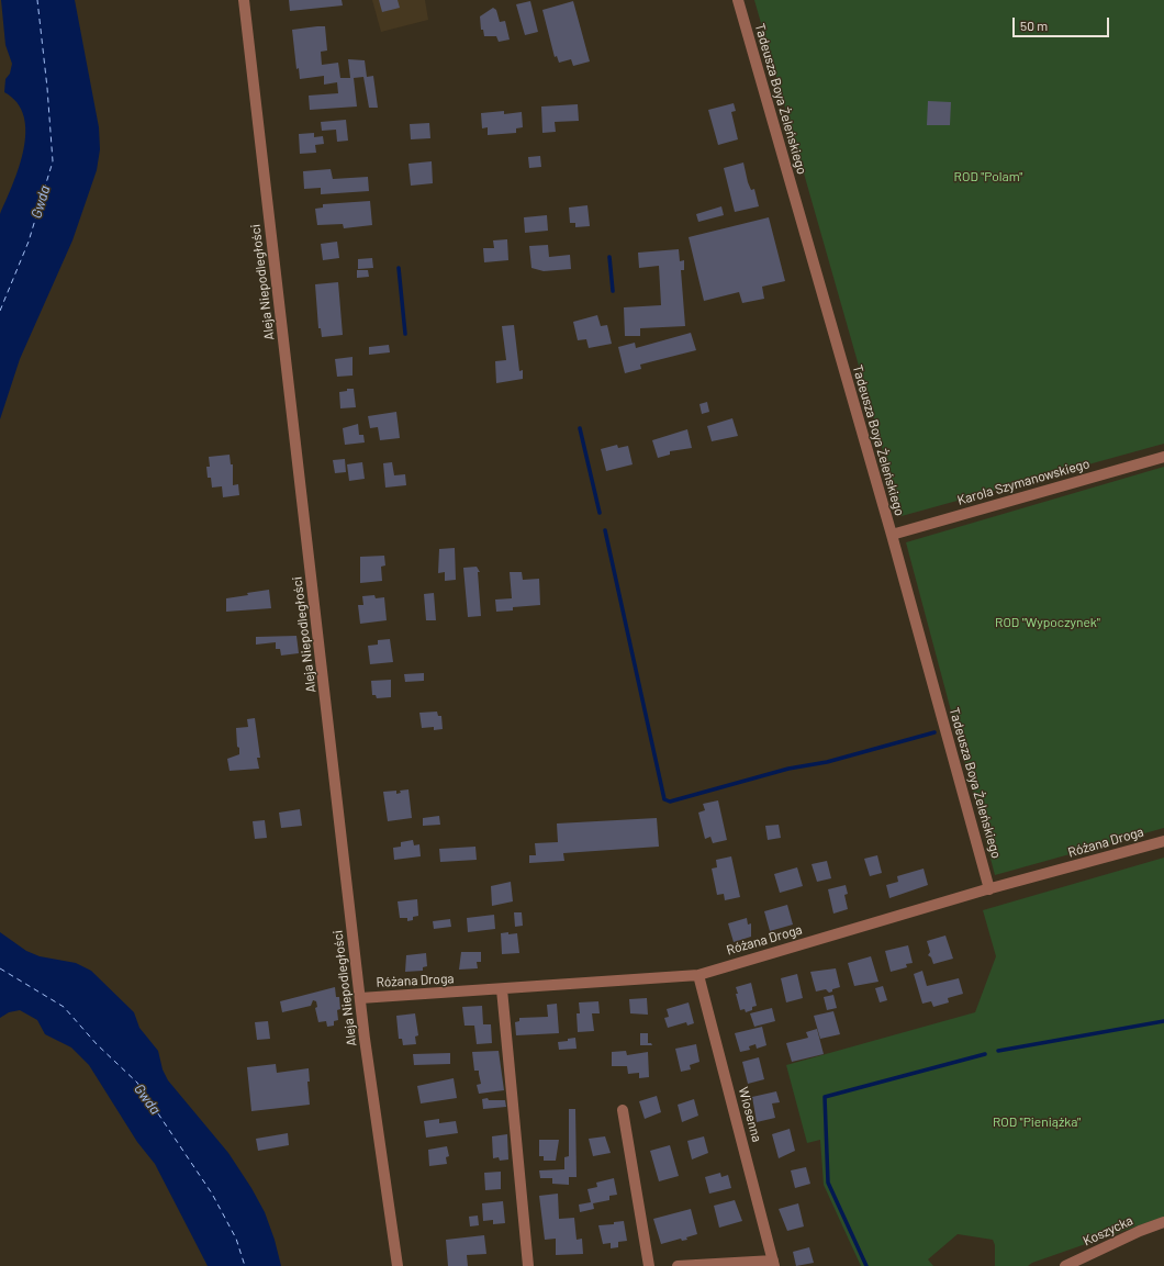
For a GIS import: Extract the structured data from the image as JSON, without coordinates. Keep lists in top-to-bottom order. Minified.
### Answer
{"streets":{"street":["Tadeusza Boya Żeleńskiego","Aleja Niepodległości","Karola Szymanowskiego","Różana Droga","Wiosenna","Koszycka"]},"crossings":[["Tadeusza Boya Żeleńskiego","Karola Szymanowskiego"],["Tadeusza Boya Żeleńskiego","Różana Droga"],["Aleja Niepodległości","Różana Droga"],["Różana Droga","Wiosenna"]],"water":["Gwda"],"parks":["ROD \"Polam\"","ROD \"Wypoczynek\"","ROD \"Pieniążka\""],"scale_bar":"50 m"}
